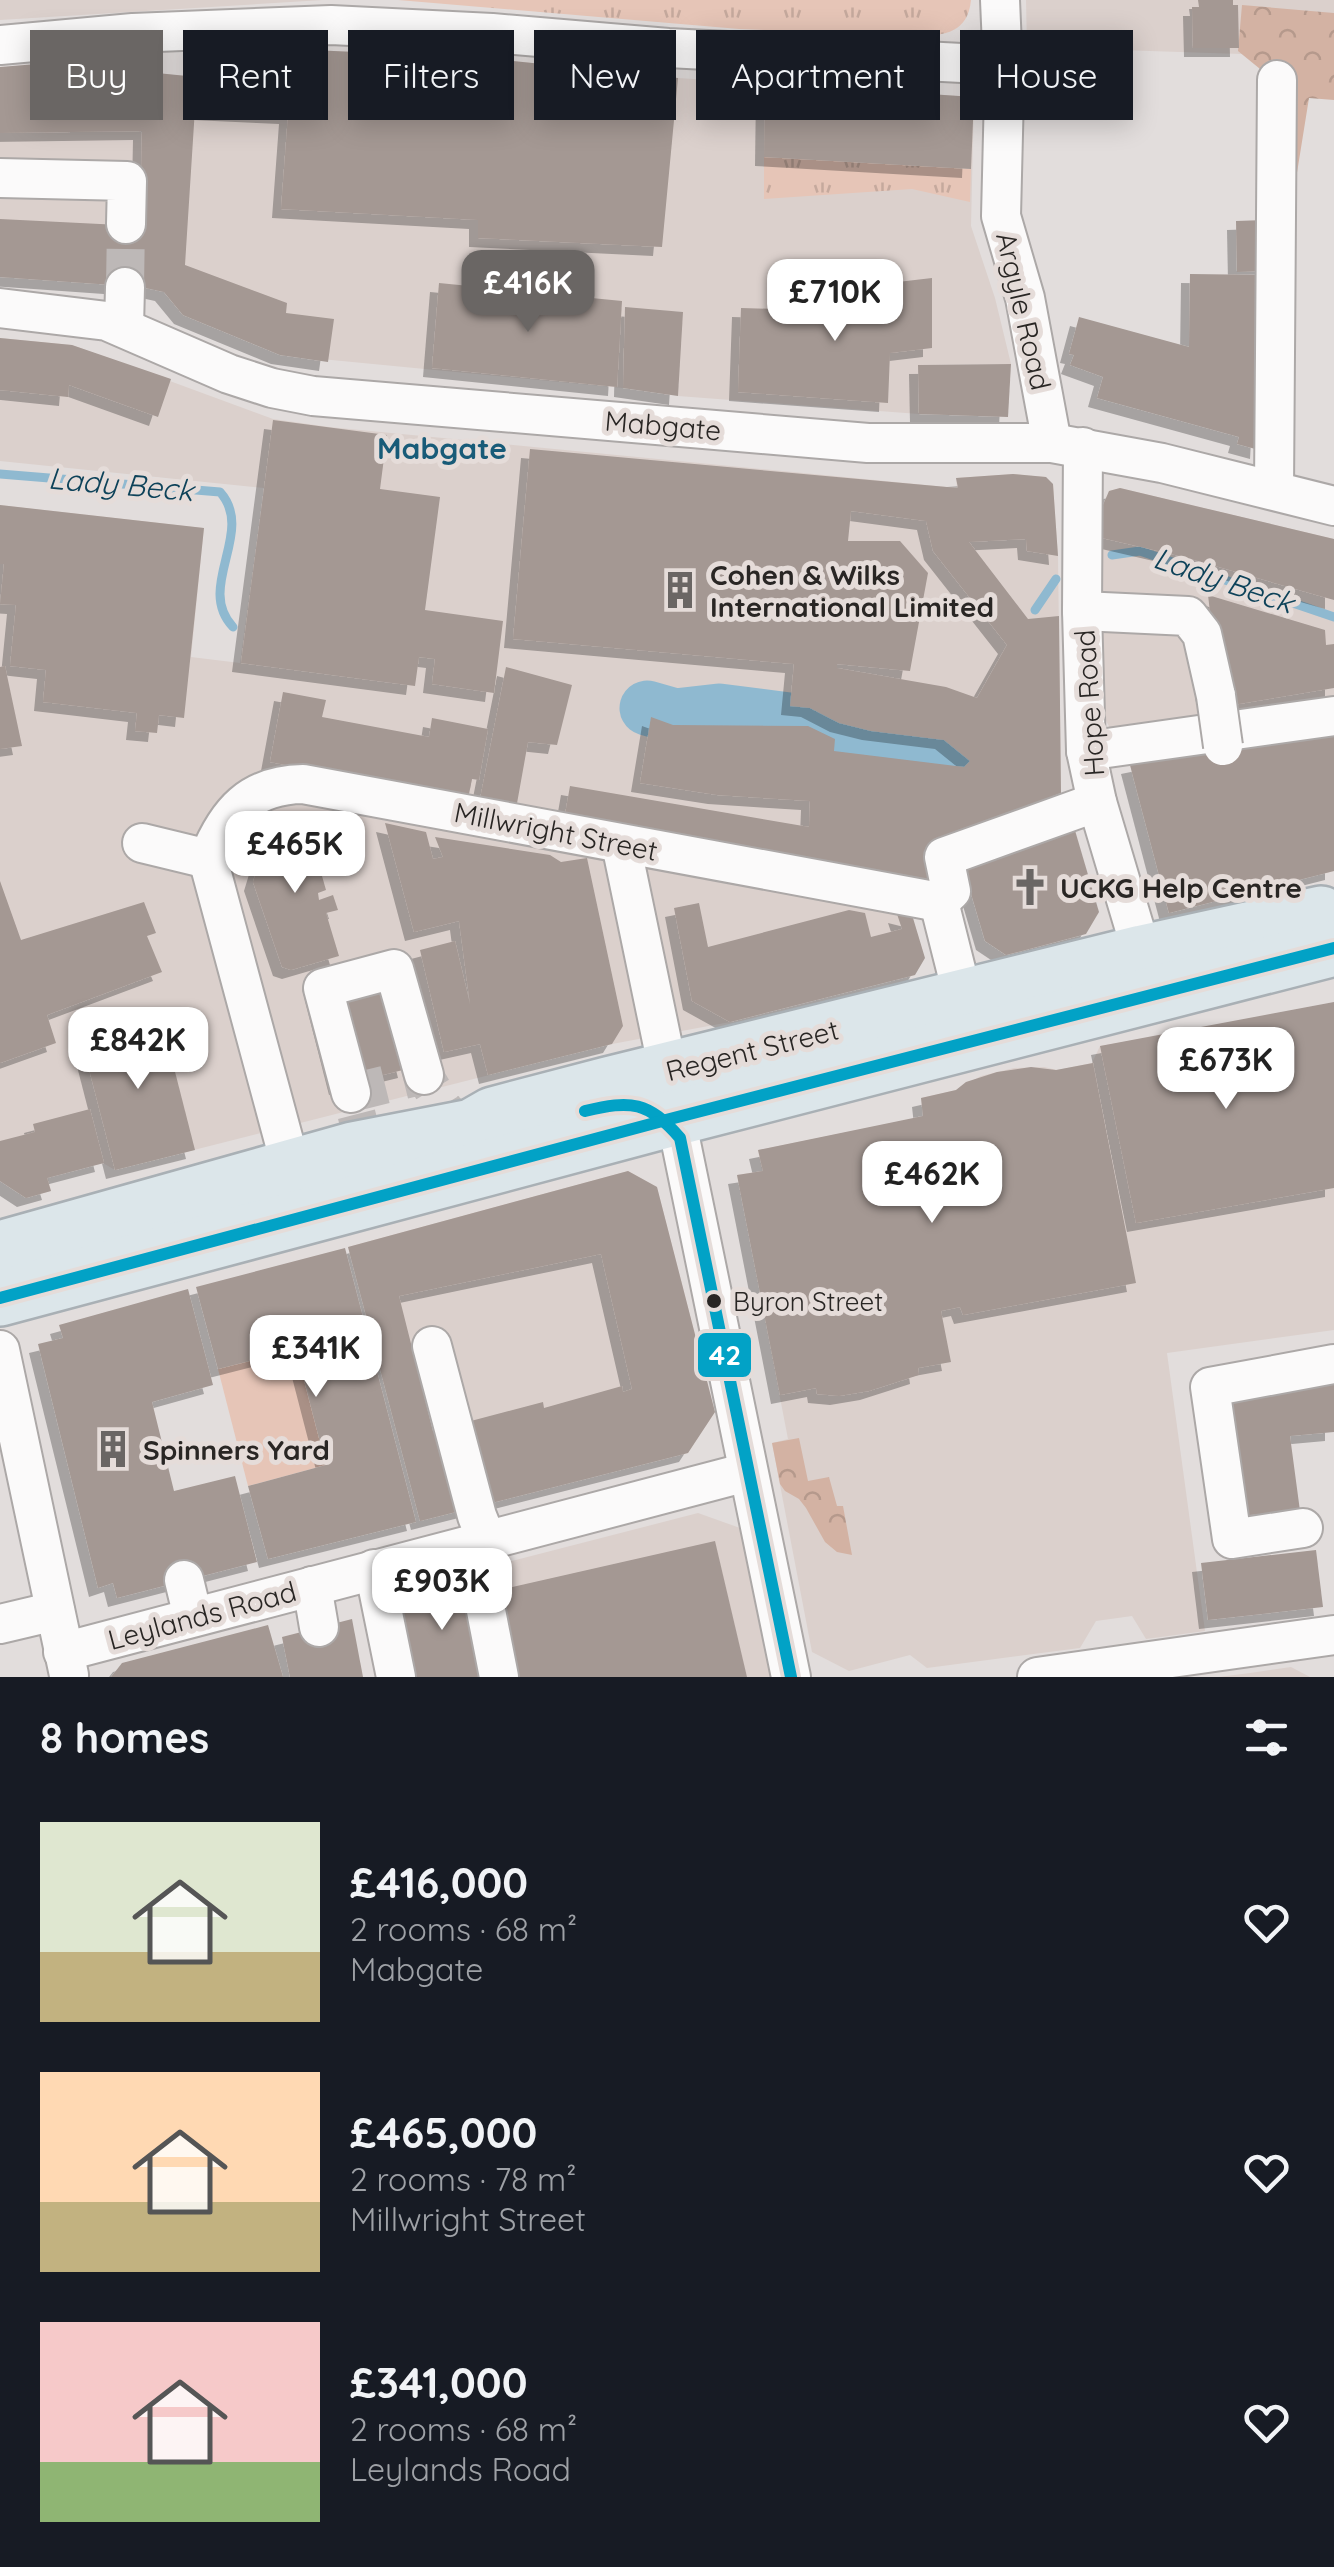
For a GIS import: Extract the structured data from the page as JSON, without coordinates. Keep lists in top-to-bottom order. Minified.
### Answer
{"streets":{"highway":["Regent Street"],"street":["Argyle Road","Mabgate","Hope Road","Millwright Street","Leylands Road"]},"crossings":[["Argyle Road","Mabgate"],["Argyle Road","Hope Road"],["Mabgate","Hope Road"],["Hope Road","Regent Street"]],"districts":["Mabgate"],"water":["Lady Beck"],"places":{"building":["Cohen & Wilks International Limited","Spinners Yard"],"church":["UCKG Help Centre"],"other":["Byron Street"]},"lines":["transit line 42"],"page":{"chip":["Buy","Rent","Filters","New","Apartment","House"],"price":["£416K","£710K","£465K","£842K","£673K","£462K","£341K","£903K"],"heading":"8 homes","list":[{"name":"£416,000","note":"2 rooms · 68 m² · Mabgate"},{"name":"£465,000","note":"2 rooms · 78 m² · Millwright Street"},{"name":"£341,000","note":"2 rooms · 68 m² · Leylands Road"}]}}
